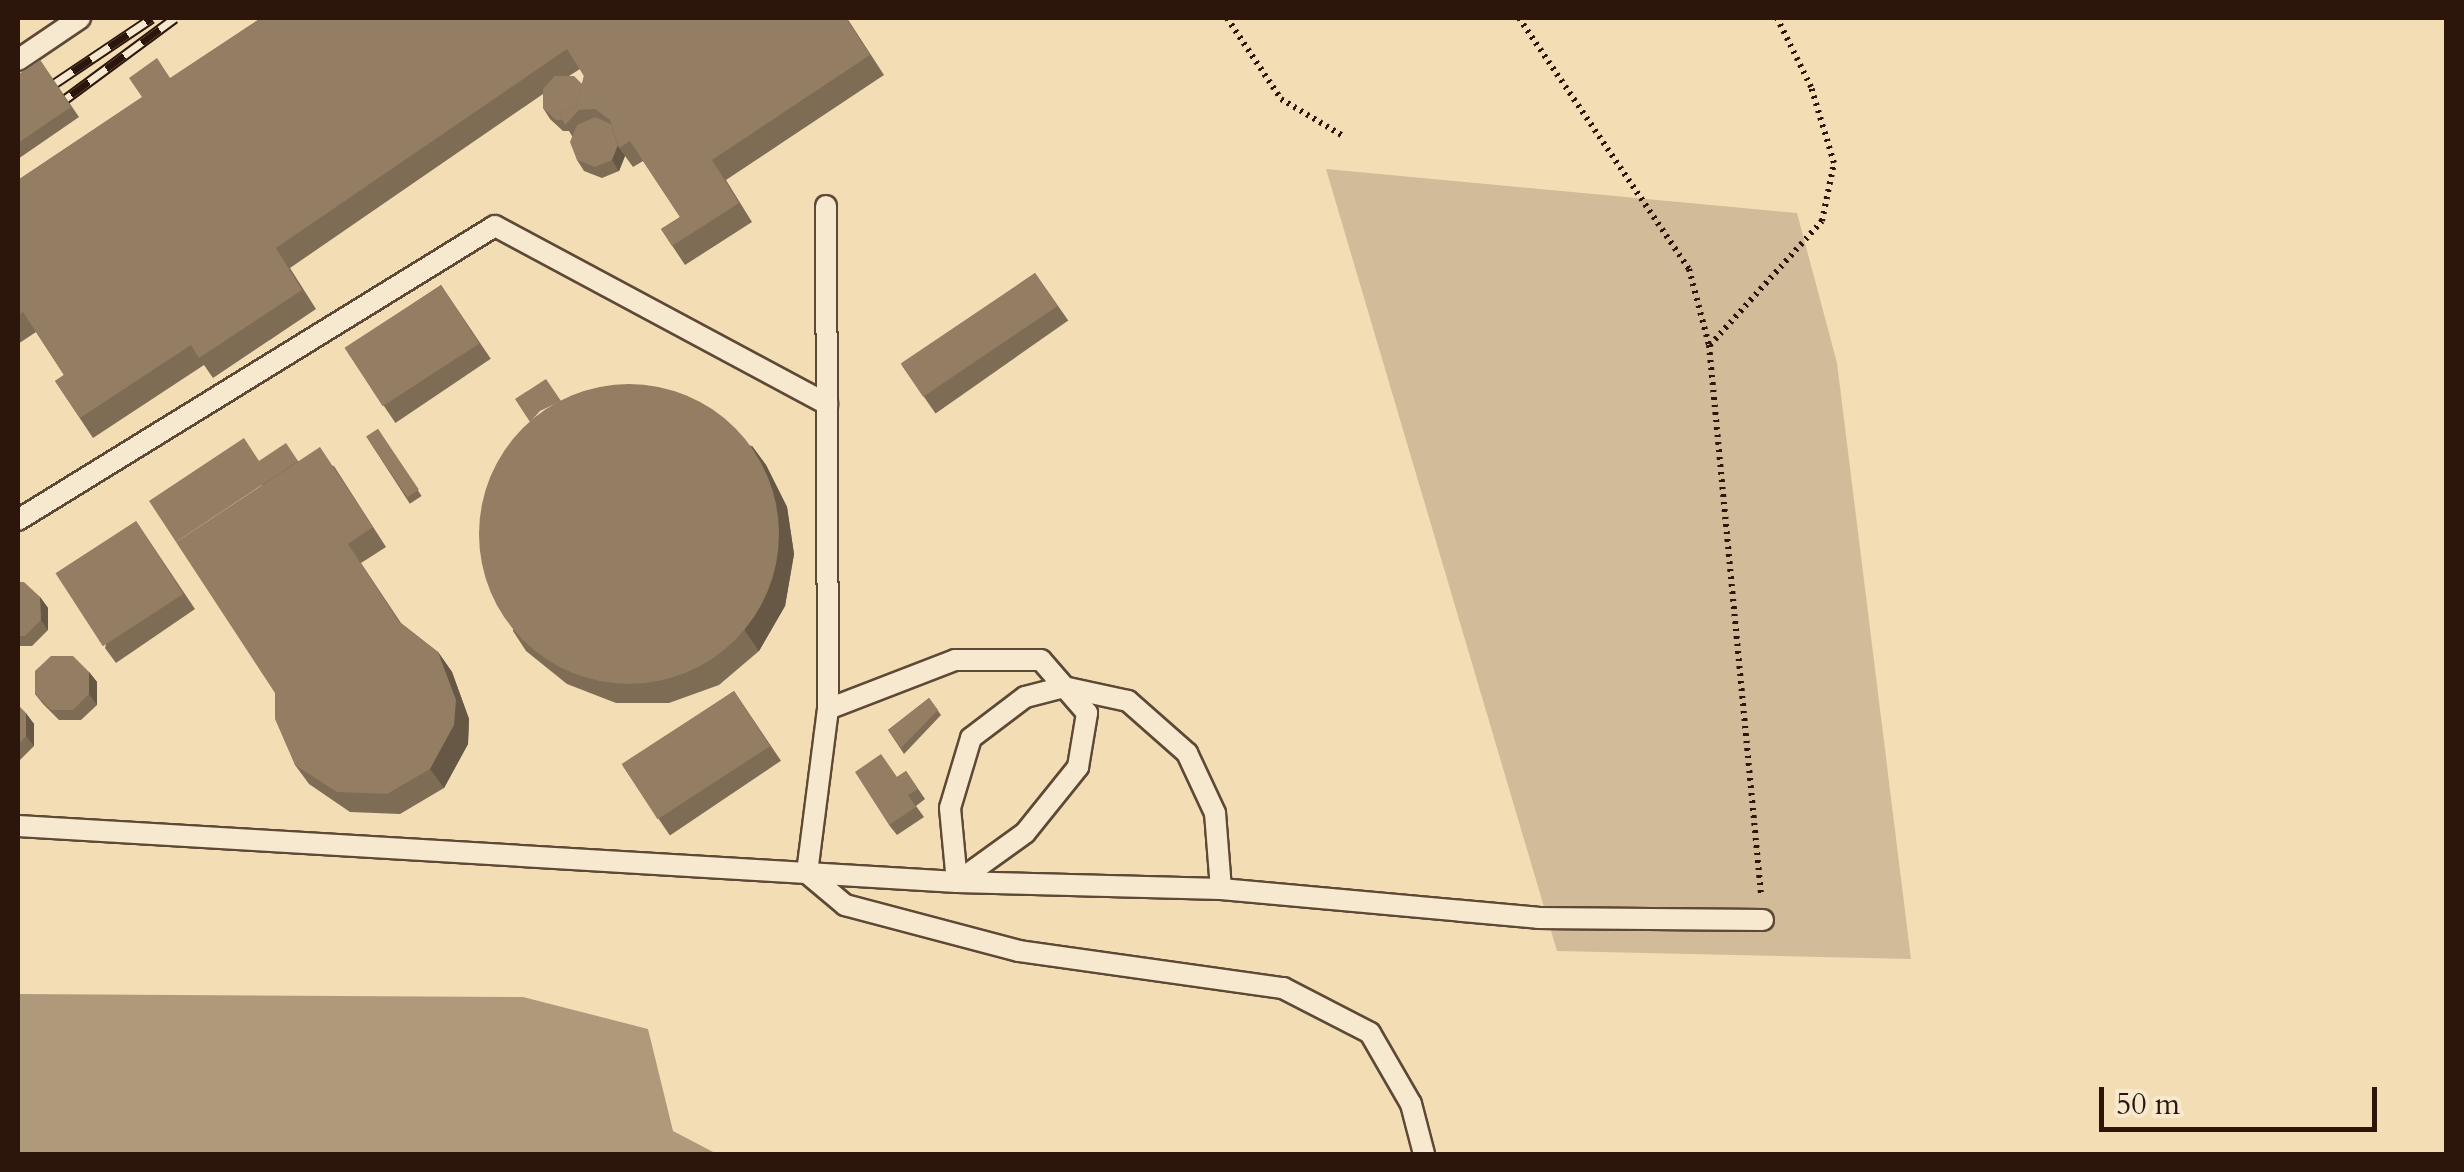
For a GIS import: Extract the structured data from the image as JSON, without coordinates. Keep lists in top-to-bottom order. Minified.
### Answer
{"scale_bar":"50 m"}
